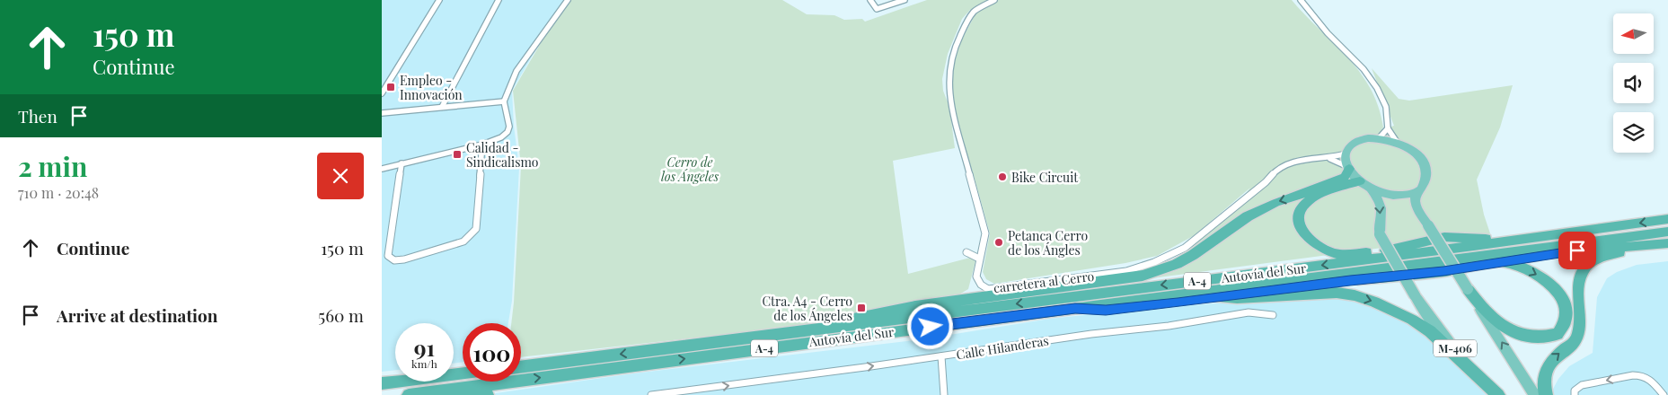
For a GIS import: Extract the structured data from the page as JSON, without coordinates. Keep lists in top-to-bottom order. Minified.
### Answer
{"streets":{"highway":["Autovía del Sur","A-4","M-406"],"street":["carretera al Cerro","Calle Hilanderas"]},"one_way":["Calle Hilanderas"],"parks":["Cerro de los Ángeles"],"places":{"transit":["Empleo - Innovación","Calidad - Sindicalismo","Ctra. A4 - Cerro de los Ángeles"],"other":["Bike Circuit","Petanca Cerro de los Ángles"]},"north":"left","page":{"turn":["150 m","Continue"],"then":"Then","heading":["2 min","710 m · 20:48"],"list":[{"name":"Continue","value":"150 m"},{"name":"Arrive at destination","value":"560 m"}],"speed":"91 km/h","limit":"100"}}
